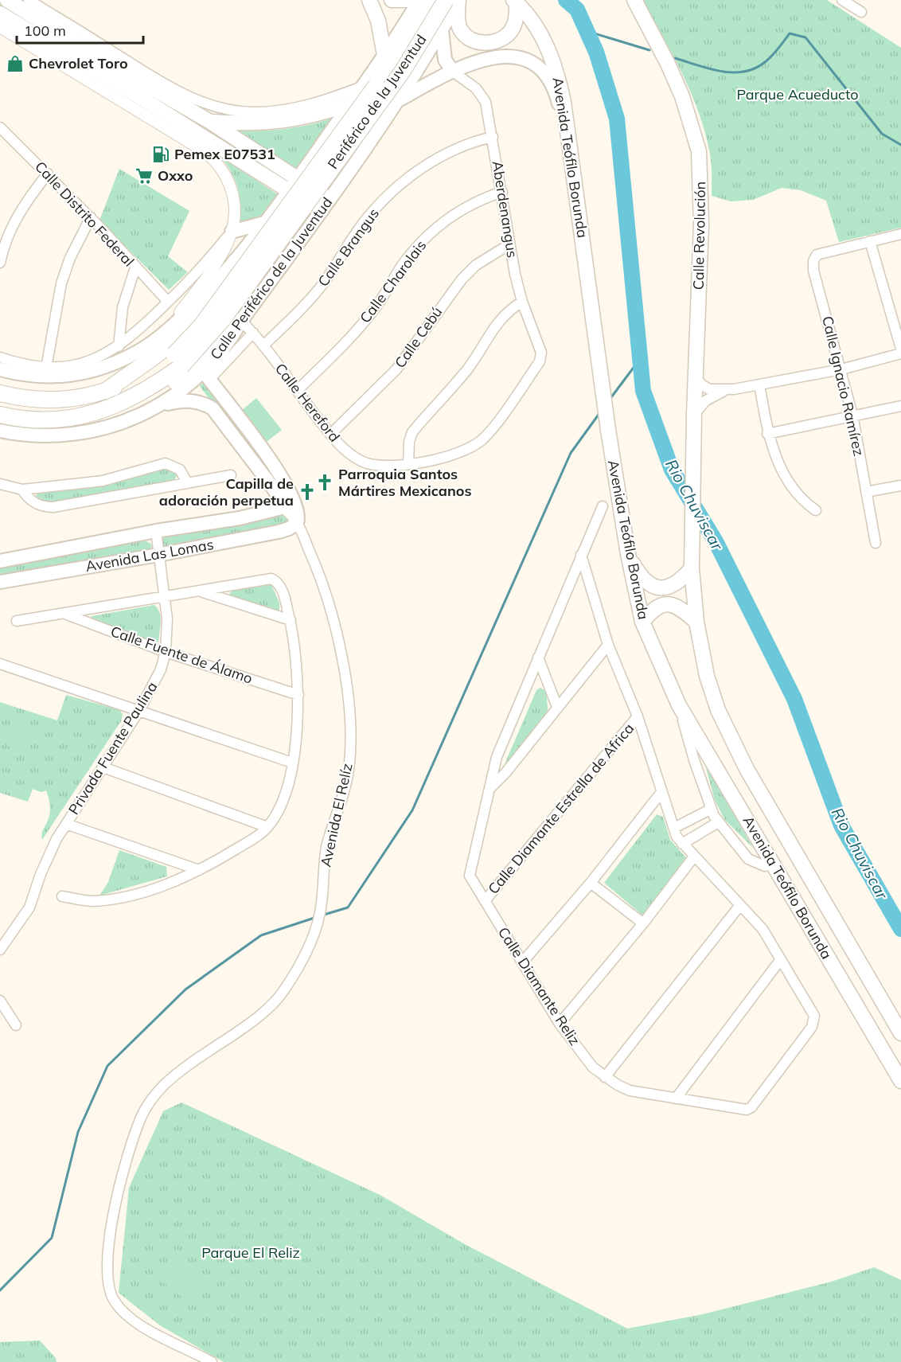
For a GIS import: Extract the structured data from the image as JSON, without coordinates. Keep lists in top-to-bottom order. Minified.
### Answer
{"streets":{"highway":["Periférico de la Juventud"],"main road":["Avenida Teófilo Borunda","Calle Revolución","Calle Periférico de la Juventud","Avenida Las Lomas","Avenida El Relíz"],"street":["Aberdenangus","Calle Distrito Federal","Calle Brangus","Calle Charolais","Calle Cebú","Calle Ignacio Ramírez","Calle Hereford","Calle Fuente de Álamo","Privada Fuente Paulina","Calle Diamante Estrella de Africa","Calle Diamante Reliz"]},"crossings":[["Avenida Teófilo Borunda","Calle Revolución"],["Aberdenangus","Calle Brangus"],["Aberdenangus","Calle Charolais"],["Aberdenangus","Calle Cebú"],["Aberdenangus","Calle Hereford"],["Calle Brangus","Calle Hereford"],["Calle Periférico de la Juventud","Calle Hereford"],["Calle Periférico de la Juventud","Avenida El Relíz"],["Calle Charolais","Calle Hereford"],["Calle Cebú","Calle Hereford"],["Avenida Las Lomas","Privada Fuente Paulina"],["Avenida Las Lomas","Avenida El Relíz"],["Calle Fuente de Álamo","Privada Fuente Paulina"],["Calle Diamante Estrella de Africa","Calle Diamante Reliz"]],"water":["Rio Chuviscar"],"parks":["Parque Acueducto","Parque El Reliz"],"places":{"shop":["Chevrolet Toro"],"fuel station":["Pemex E07531"],"supermarket":["Oxxo"],"church":["Parroquia Santos Mártires Mexicanos","Capilla de adoración perpetua"]},"scale_bar":"100 m"}
